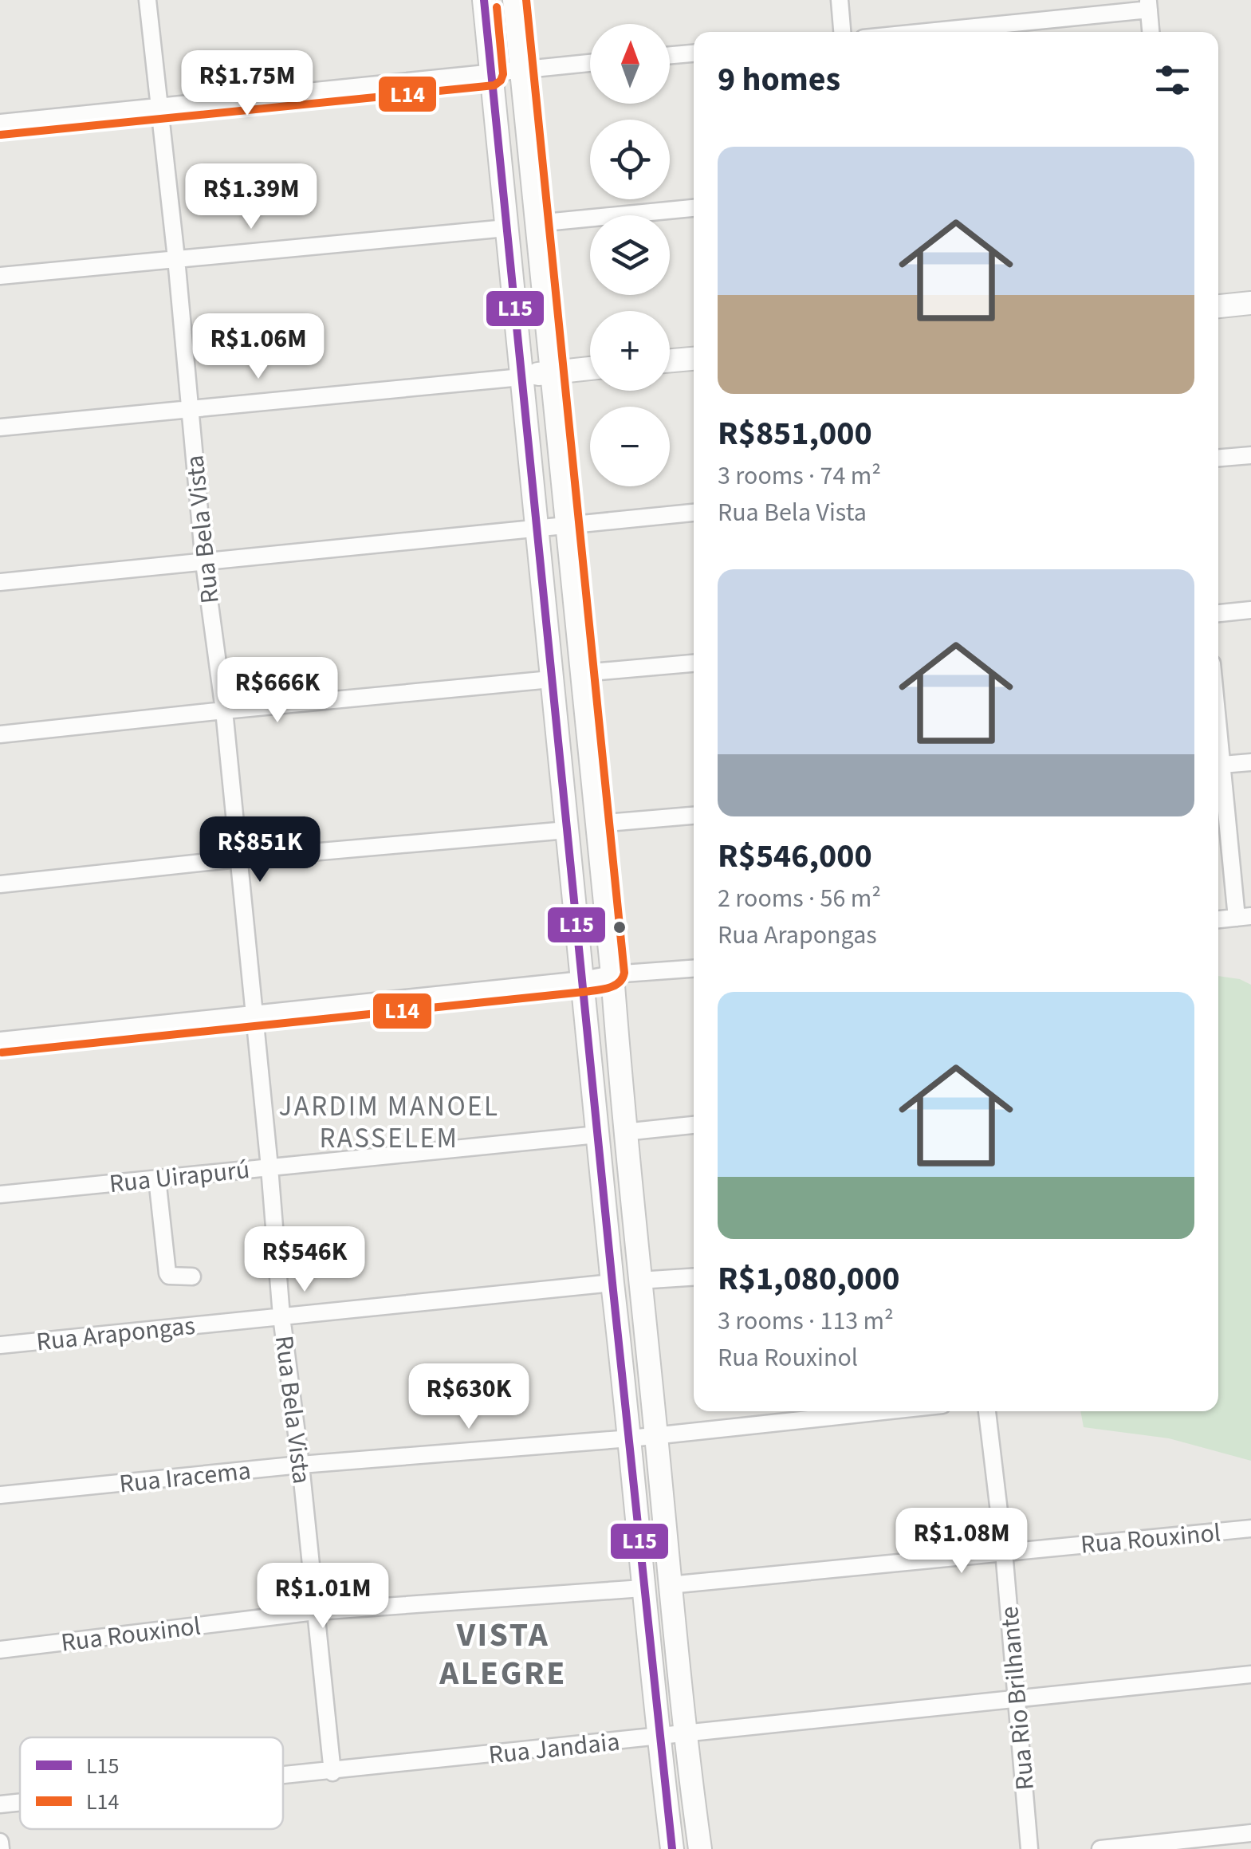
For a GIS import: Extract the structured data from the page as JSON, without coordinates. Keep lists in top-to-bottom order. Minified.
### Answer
{"streets":{"street":["Rua Bela Vista","Rua Uirapurú","Rua Arapongas","Rua Iracema","Rua Rouxinol","Rua Rio Brilhante","Rua Jandaia"]},"crossings":[["Rua Bela Vista","Rua Uirapurú"],["Rua Bela Vista","Rua Arapongas"],["Rua Bela Vista","Rua Iracema"],["Rua Bela Vista","Rua Rouxinol"],["Rua Bela Vista","Rua Jandaia"],["Rua Rouxinol","Rua Rio Brilhante"],["Rua Rio Brilhante","Rua Jandaia"]],"districts":["JARDIM MANOEL RASSELEM","VISTA ALEGRE"],"lines":["transit line L15","transit line L14"],"legend":["L15","L14"],"north":"top","page":{"map_buttons":["+","−"],"heading":"9 homes","price":["R$1.75M","R$1.39M","R$1.06M","R$666K","R$851K","R$546K","R$630K","R$1.08M","R$1.01M"],"list":[{"name":"R$851,000","note":"3 rooms · 74 m² · Rua Bela Vista"},{"name":"R$546,000","note":"2 rooms · 56 m² · Rua Arapongas"},{"name":"R$1,080,000","note":"3 rooms · 113 m² · Rua Rouxinol"}]}}
